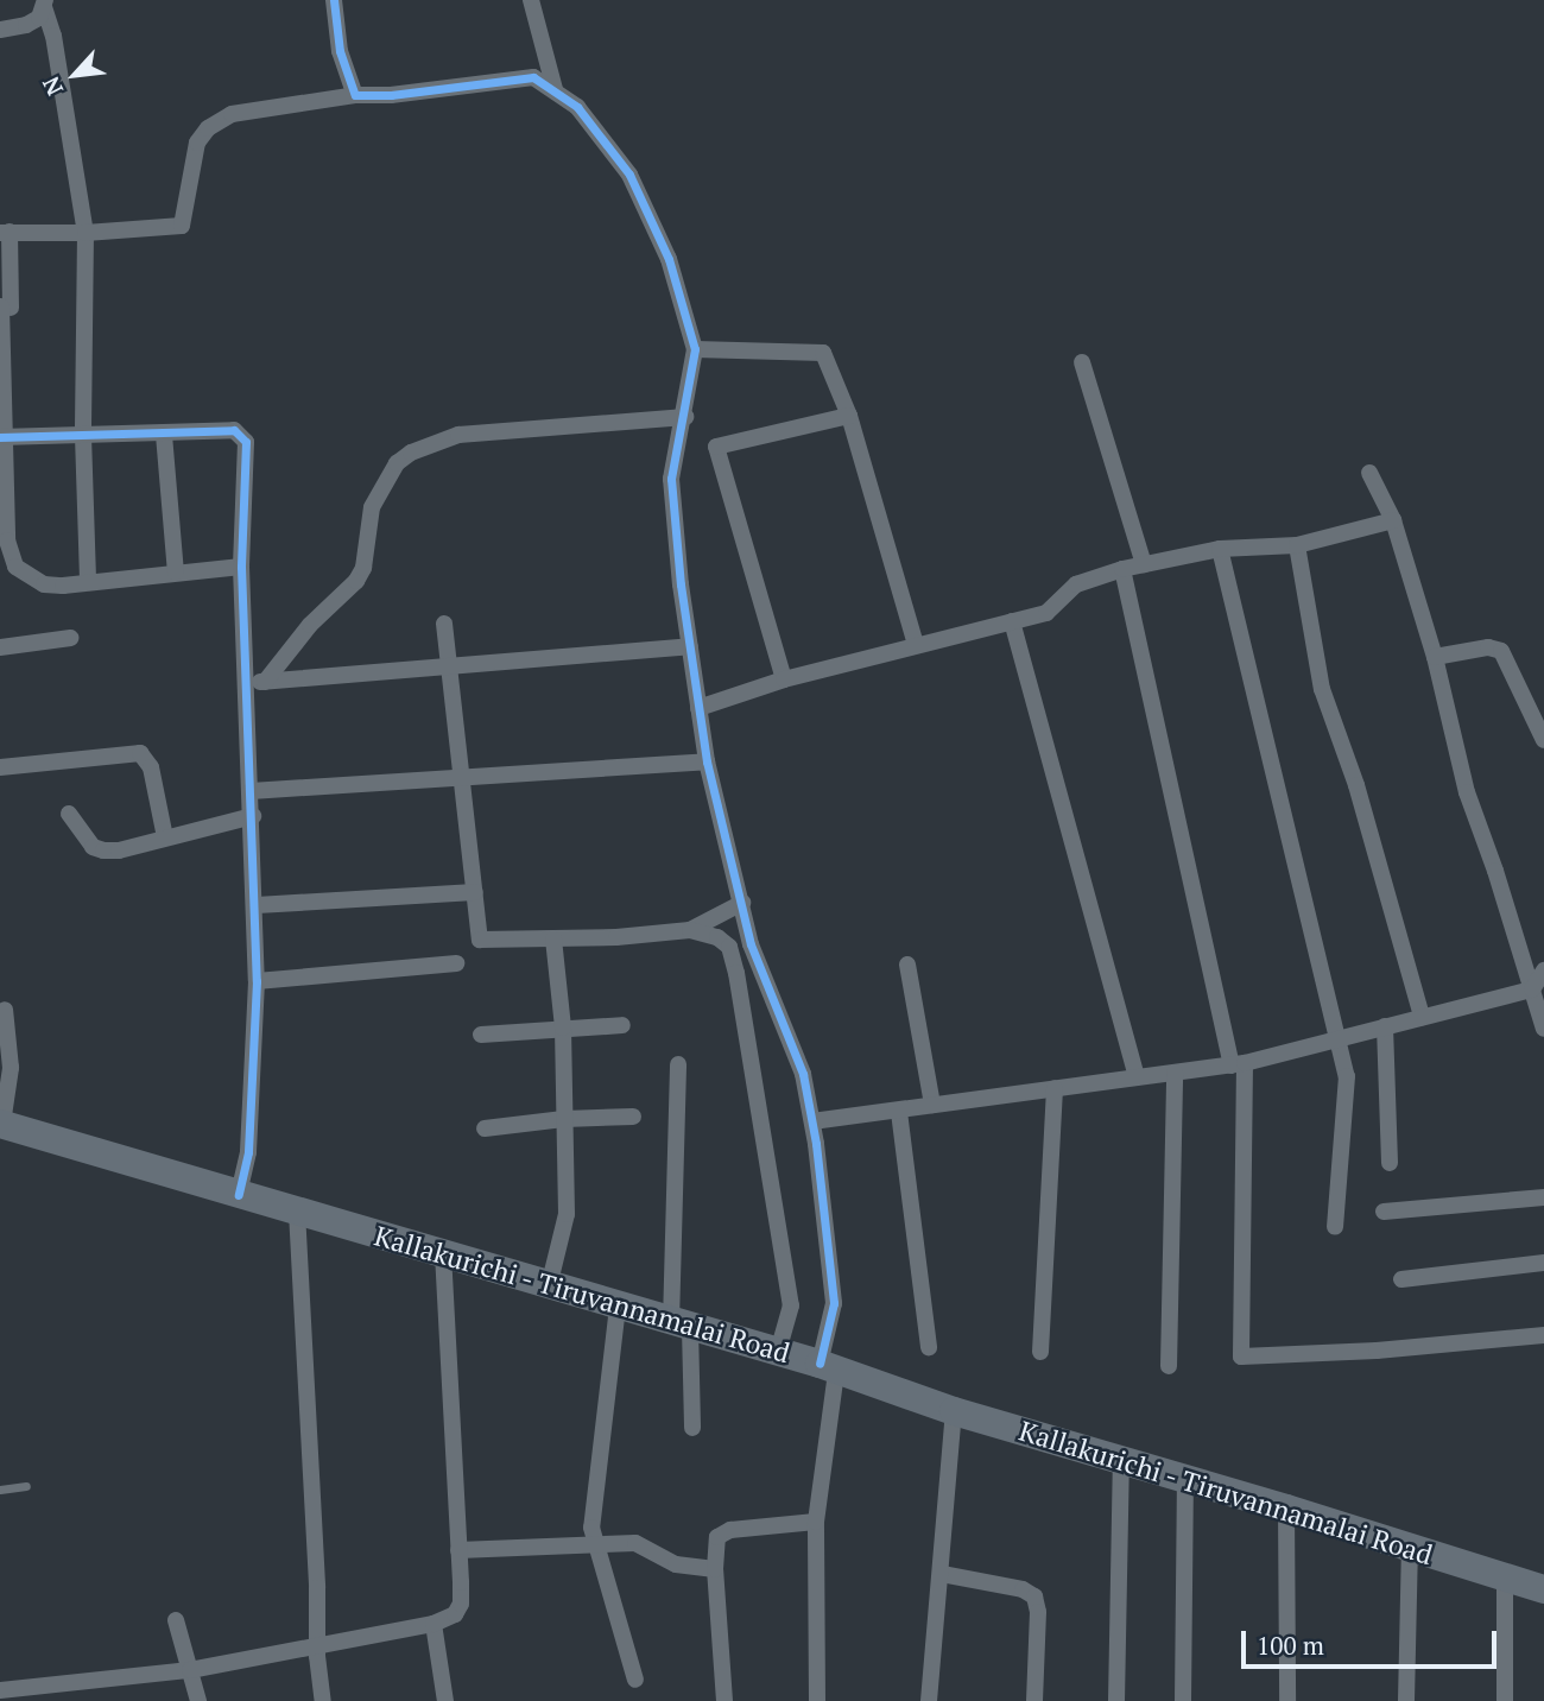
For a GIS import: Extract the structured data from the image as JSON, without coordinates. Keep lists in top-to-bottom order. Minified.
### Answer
{"streets":{"highway":["Kallakurichi - Tiruvannamalai Road"]},"scale_bar":"100 m","north":"bottom left"}
